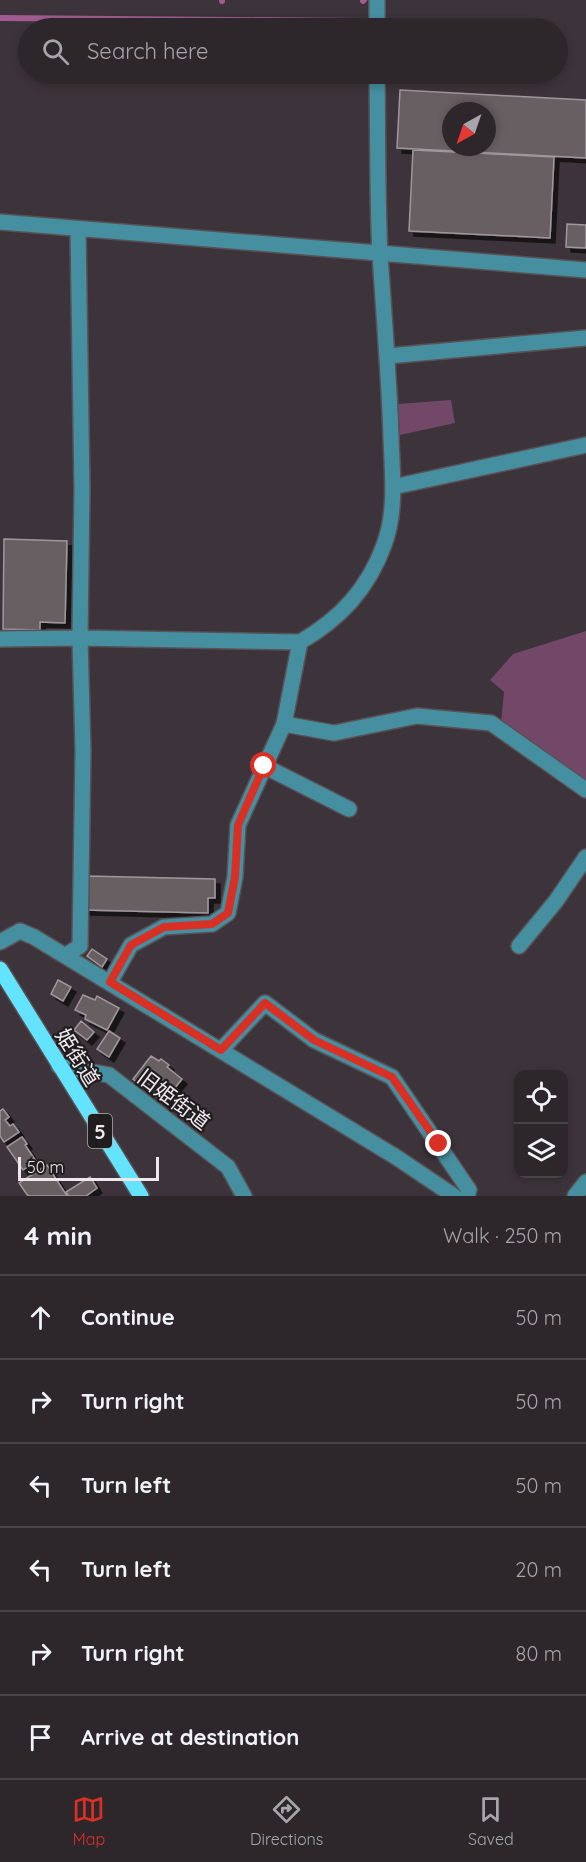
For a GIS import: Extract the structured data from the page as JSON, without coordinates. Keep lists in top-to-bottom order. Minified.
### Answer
{"streets":{"main road":["姫街道","5"],"street":["旧姫街道"]},"crossings":[["姫街道","旧姫街道"]],"scale_bar":"50 m","north":"bottom left","page":{"search":"Search here","scale":"50 m","heading":["4 min","Walk · 250 m"],"list":[["Continue","50 m"],["Turn right","50 m"],["Turn left","50 m"],["Turn left","20 m"],["Turn right","80 m"],"Arrive at destination"],"nav":["Map","Directions","Saved"]}}
